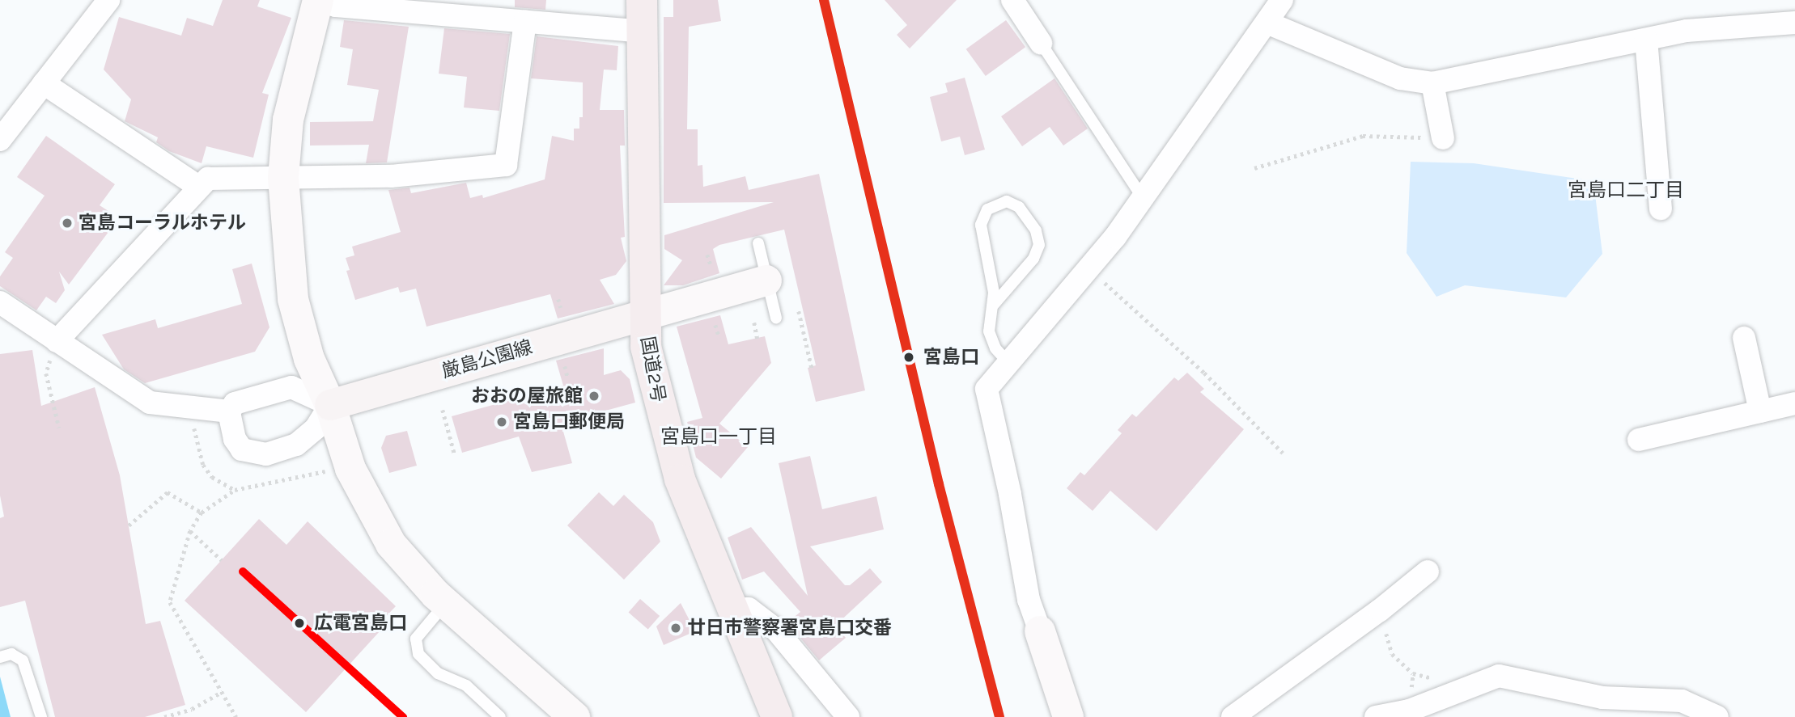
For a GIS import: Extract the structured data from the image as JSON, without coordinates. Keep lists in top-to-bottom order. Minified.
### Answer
{"streets":{"highway":["国道2号"],"main road":["厳島公園線"]},"crossings":[["厳島公園線","国道2号"]],"districts":["宮島口二丁目","宮島口一丁目"],"places":["宮島コーラルホテル","宮島口","おおの屋旅館","宮島口郵便局","広電宮島口","廿日市警察署宮島口交番"]}
